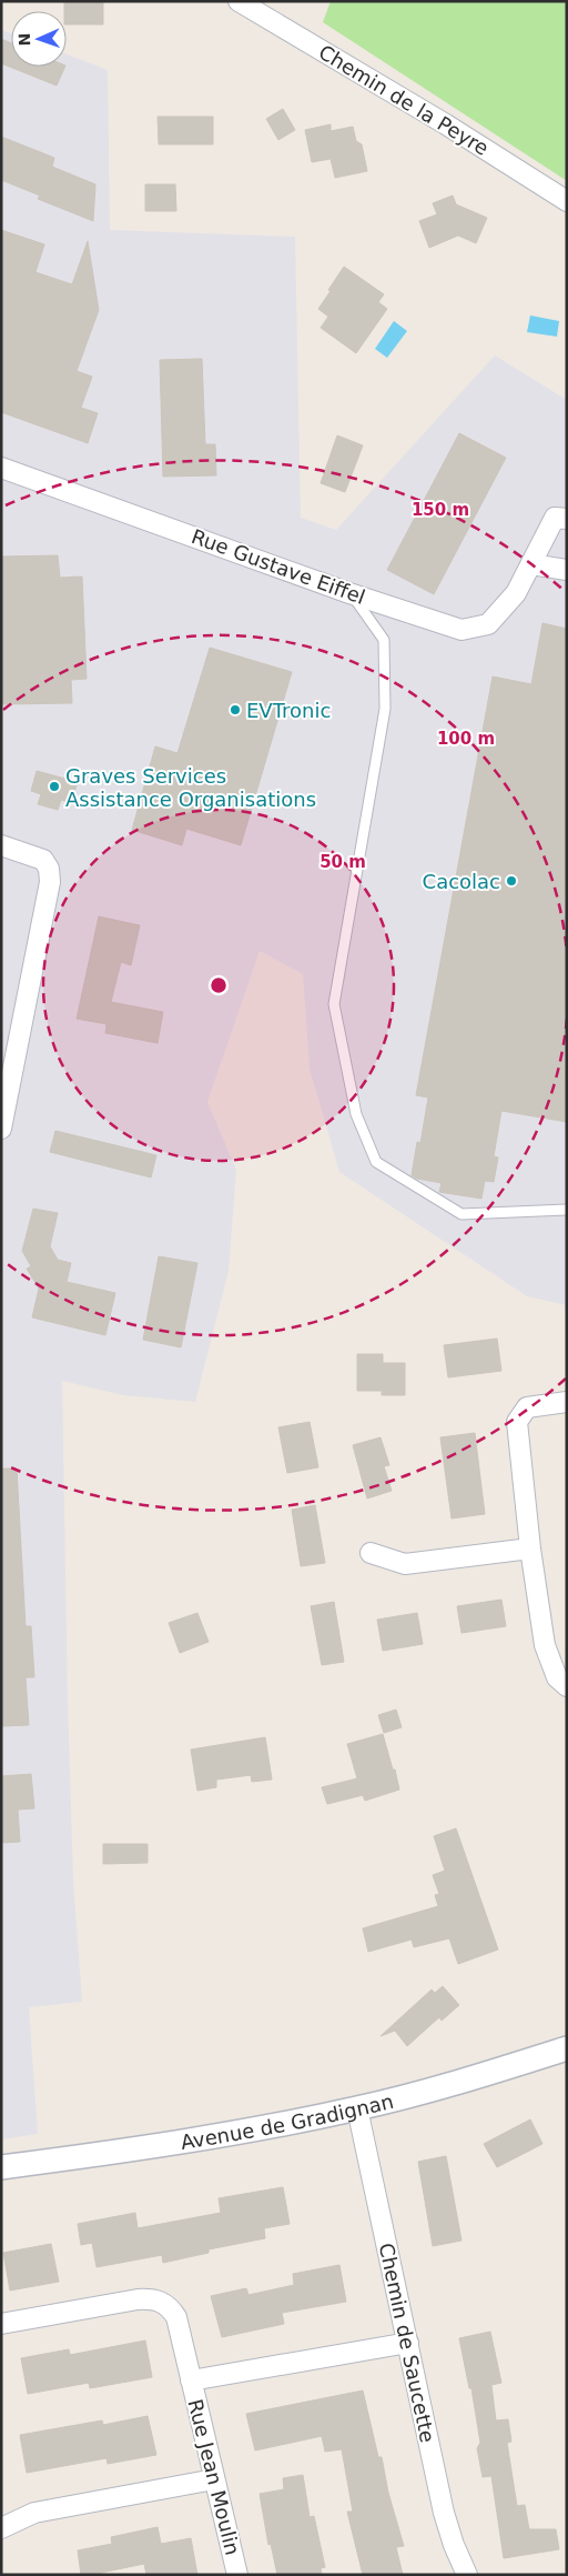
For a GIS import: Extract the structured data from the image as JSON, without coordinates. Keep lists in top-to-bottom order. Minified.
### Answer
{"streets":{"street":["Chemin de la Peyre","Rue Gustave Eiffel","Avenue de Gradignan","Chemin de Saucette","Rue Jean Moulin"]},"crossings":[["Avenue de Gradignan","Chemin de Saucette"]],"places":["EVTronic","Graves Services Assistance Organisations","Cacolac"],"north":"left","rings":["150 m","100 m","50 m"]}
